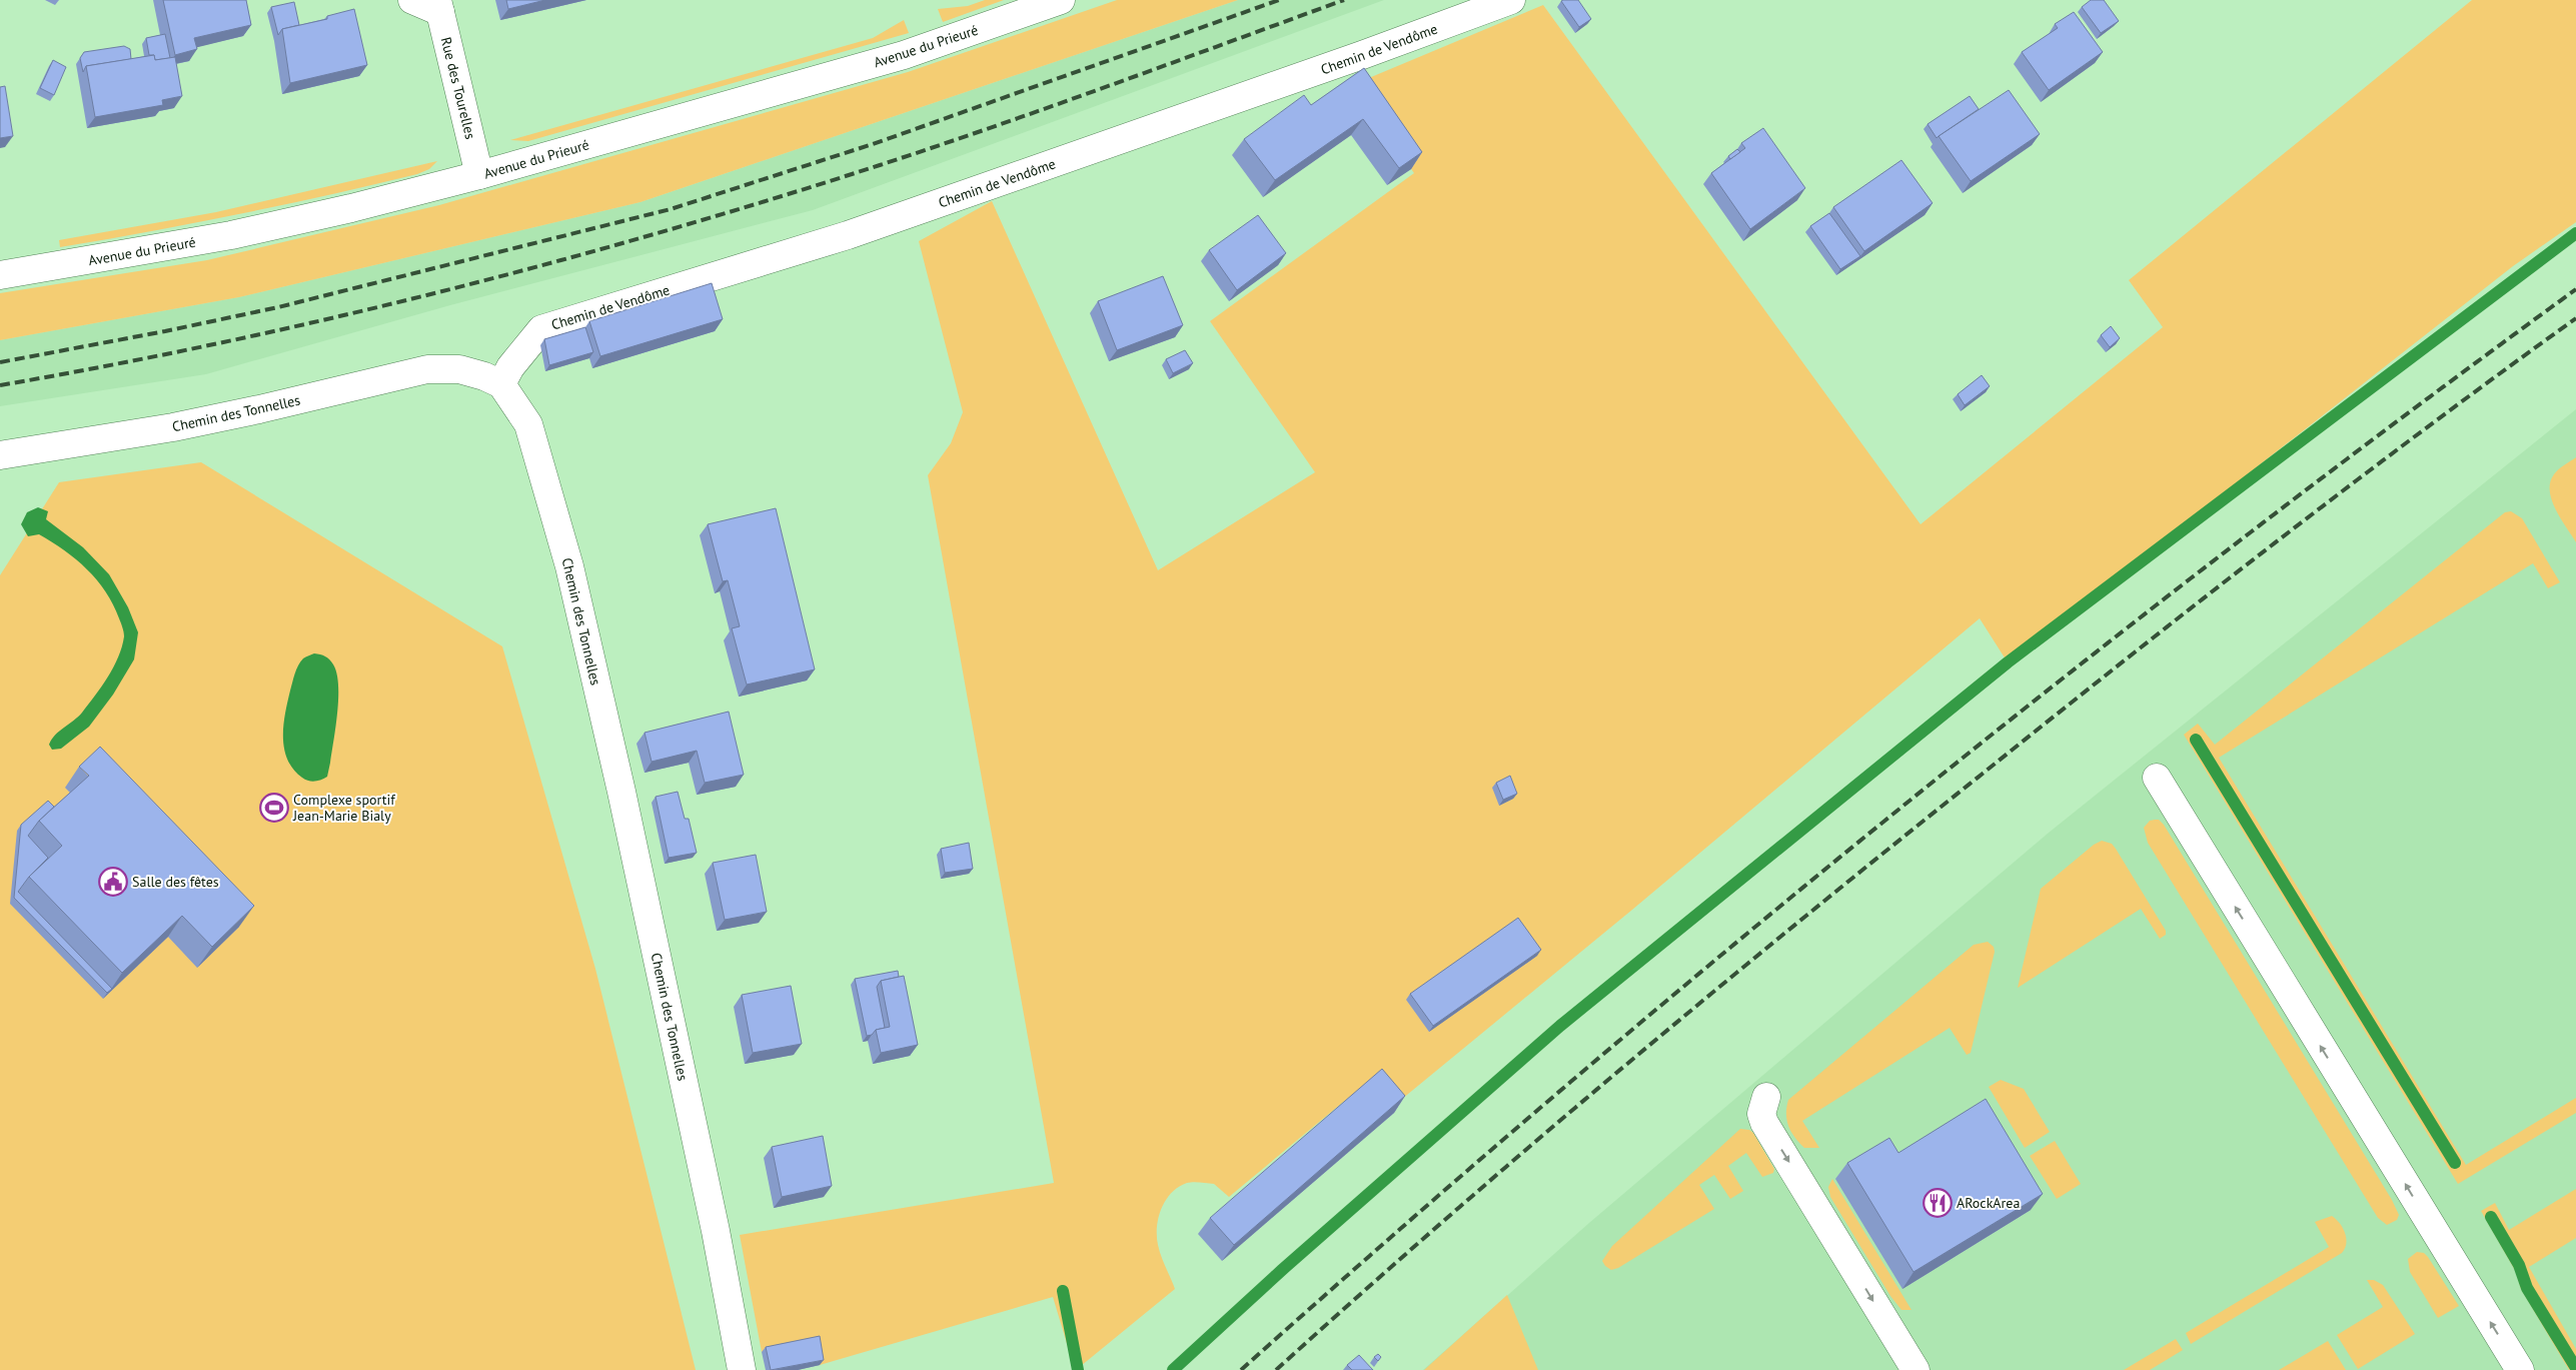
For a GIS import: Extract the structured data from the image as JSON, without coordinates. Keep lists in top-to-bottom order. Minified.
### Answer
{"streets":{"street":["Avenue du Prieuré","Chemin de Vendôme","Rue des Tourelles","Chemin des Tonnelles"]},"crossings":[["Avenue du Prieuré","Rue des Tourelles"],["Chemin de Vendôme","Chemin des Tonnelles"]],"places":{"sports":["Complexe sportif Jean-Marie Bialy"],"public building":["Salle des fêtes"],"restaurant":["ARockArea"]}}
